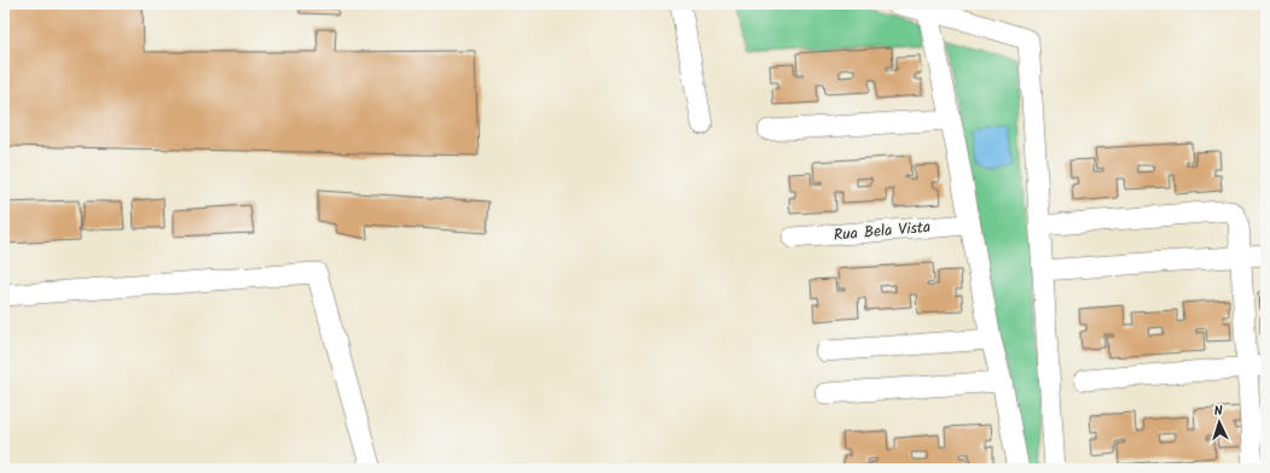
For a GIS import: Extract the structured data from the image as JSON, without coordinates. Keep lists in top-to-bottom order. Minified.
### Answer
{"streets":{"street":["Rua Bela Vista"]},"north":"top"}
